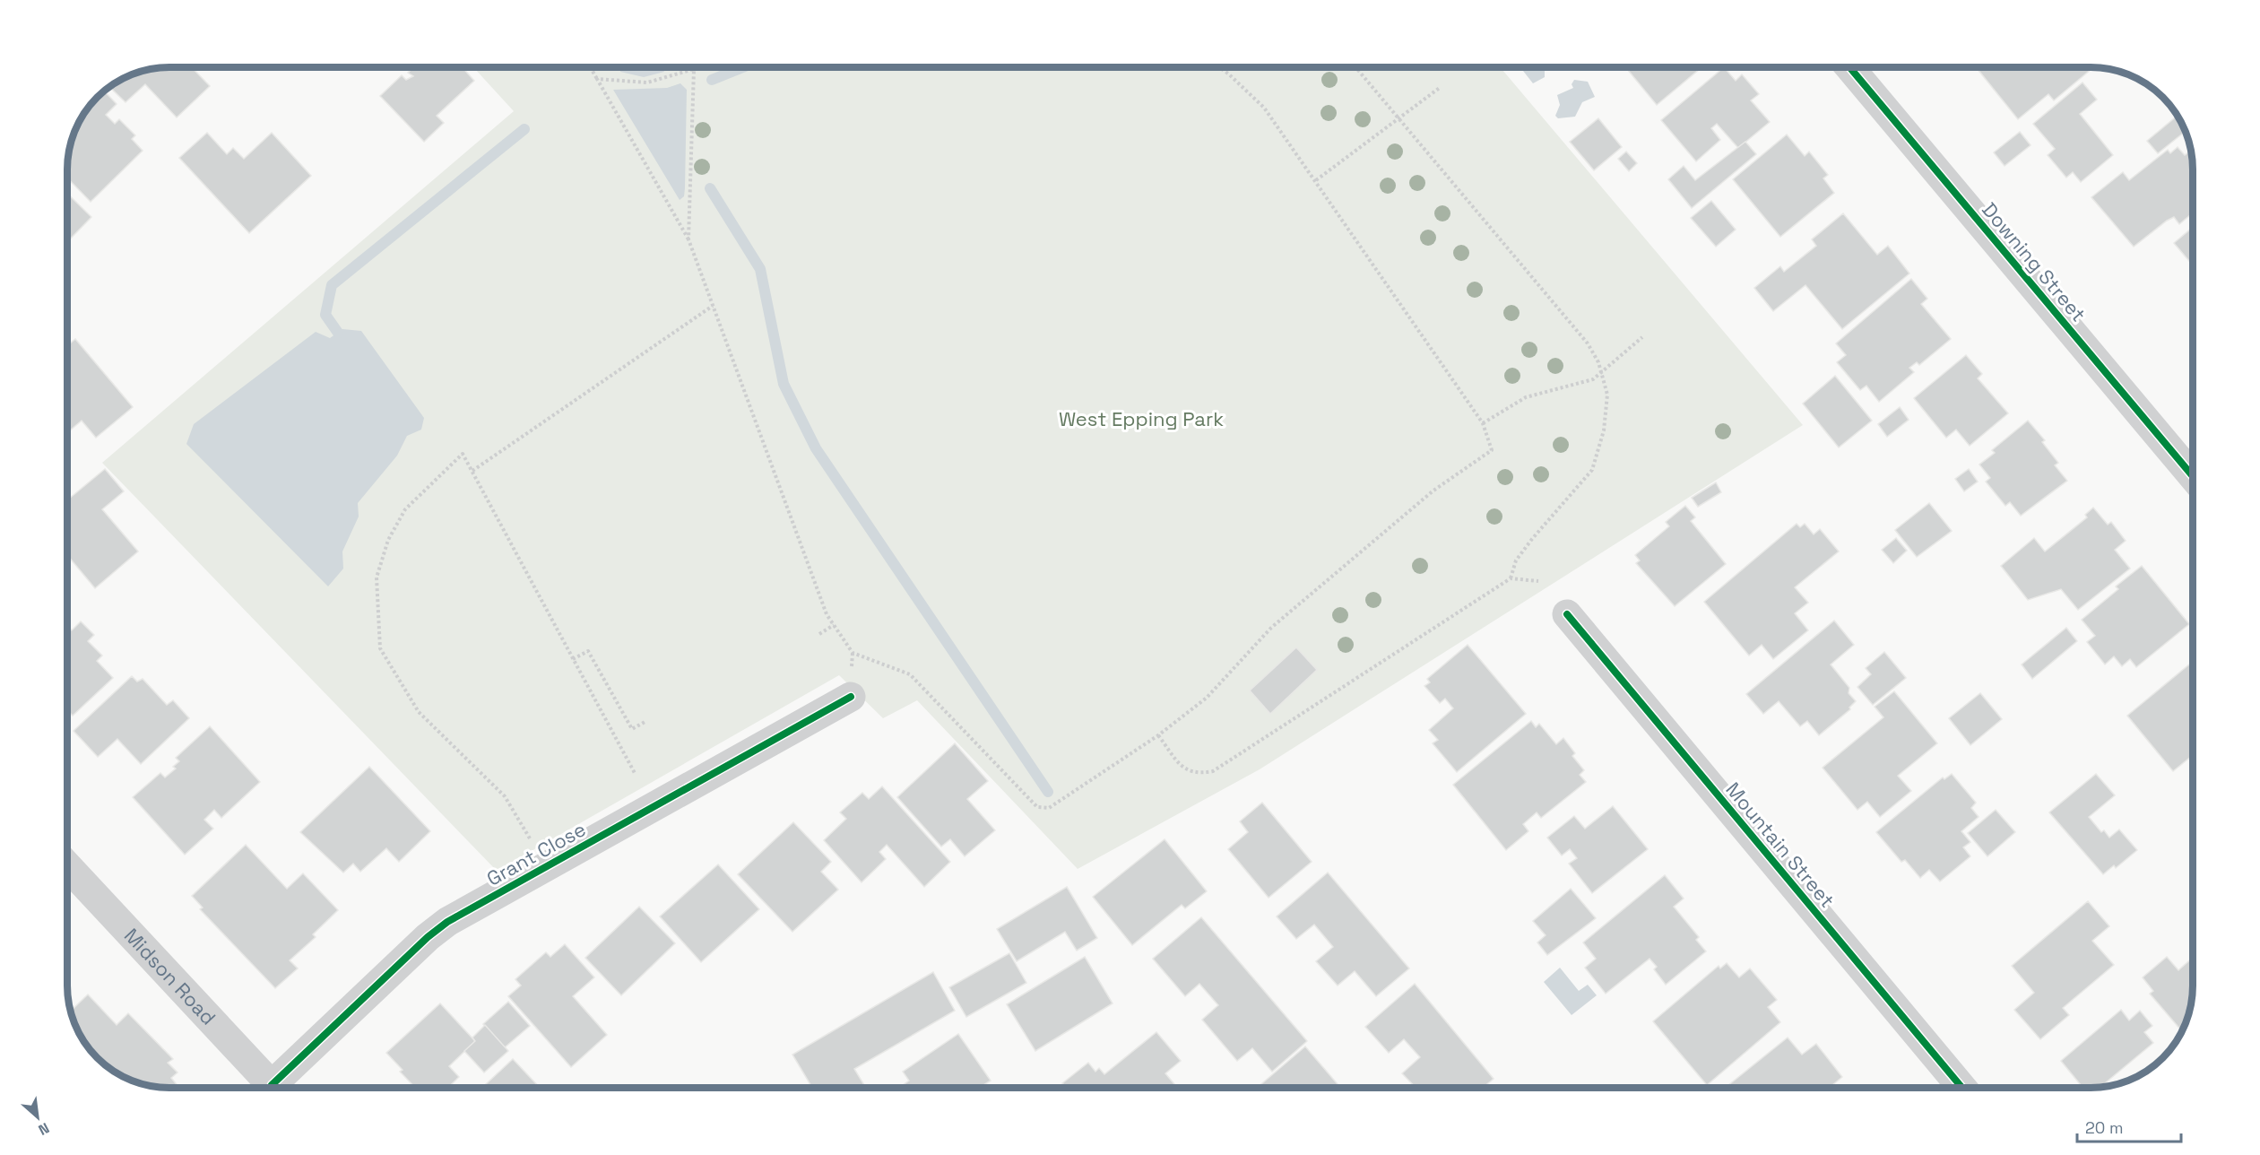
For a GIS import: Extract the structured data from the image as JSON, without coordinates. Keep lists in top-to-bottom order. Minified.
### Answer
{"streets":{"street":["Downing Street","Mountain Street","Grant Close","Midson Road"]},"parks":["West Epping Park"],"scale_bar":"20 m","north":"bottom right"}
